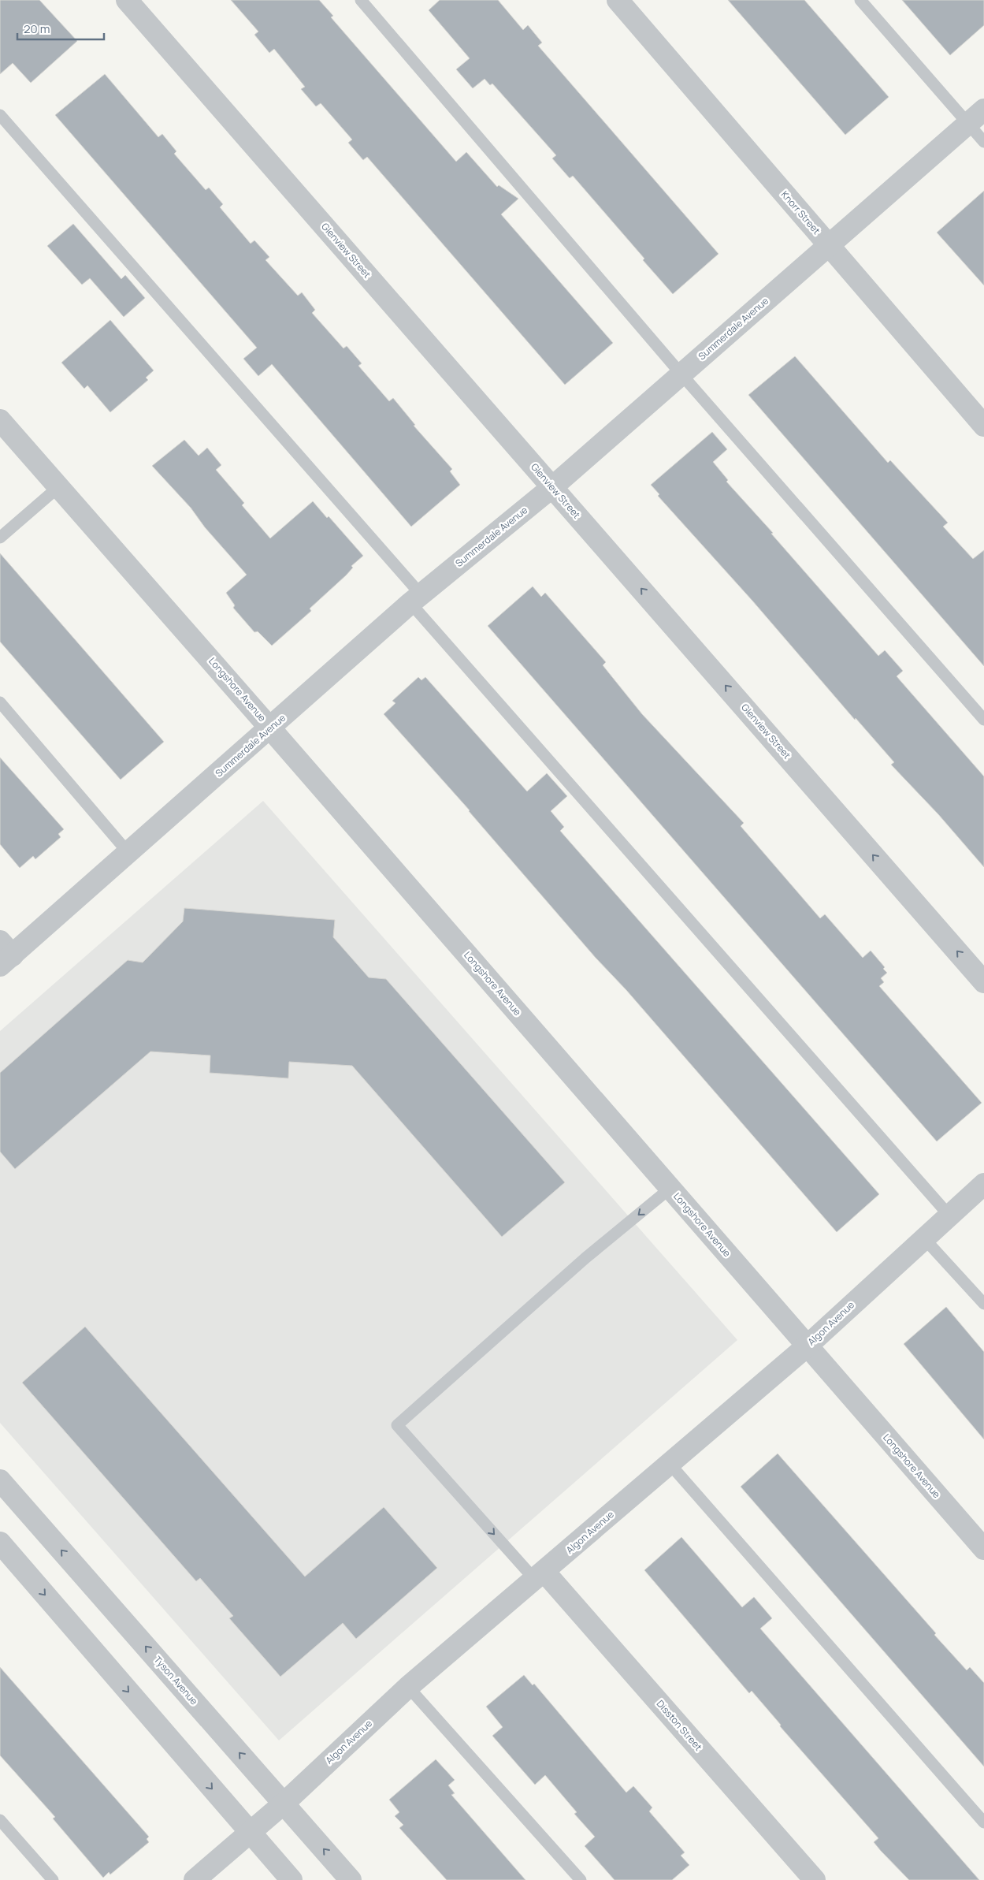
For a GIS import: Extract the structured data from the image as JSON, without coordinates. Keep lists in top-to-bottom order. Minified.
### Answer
{"streets":{"street":["Knorr Street","Glenview Street","Summerdale Avenue","Longshore Avenue","Algon Avenue","Tyson Avenue","Disston Street"]},"crossings":[["Knorr Street","Summerdale Avenue"],["Glenview Street","Summerdale Avenue"],["Summerdale Avenue","Longshore Avenue"],["Longshore Avenue","Algon Avenue"],["Algon Avenue","Tyson Avenue"],["Algon Avenue","Disston Street"]],"one_way":["Glenview Street"],"scale_bar":"20 m"}
